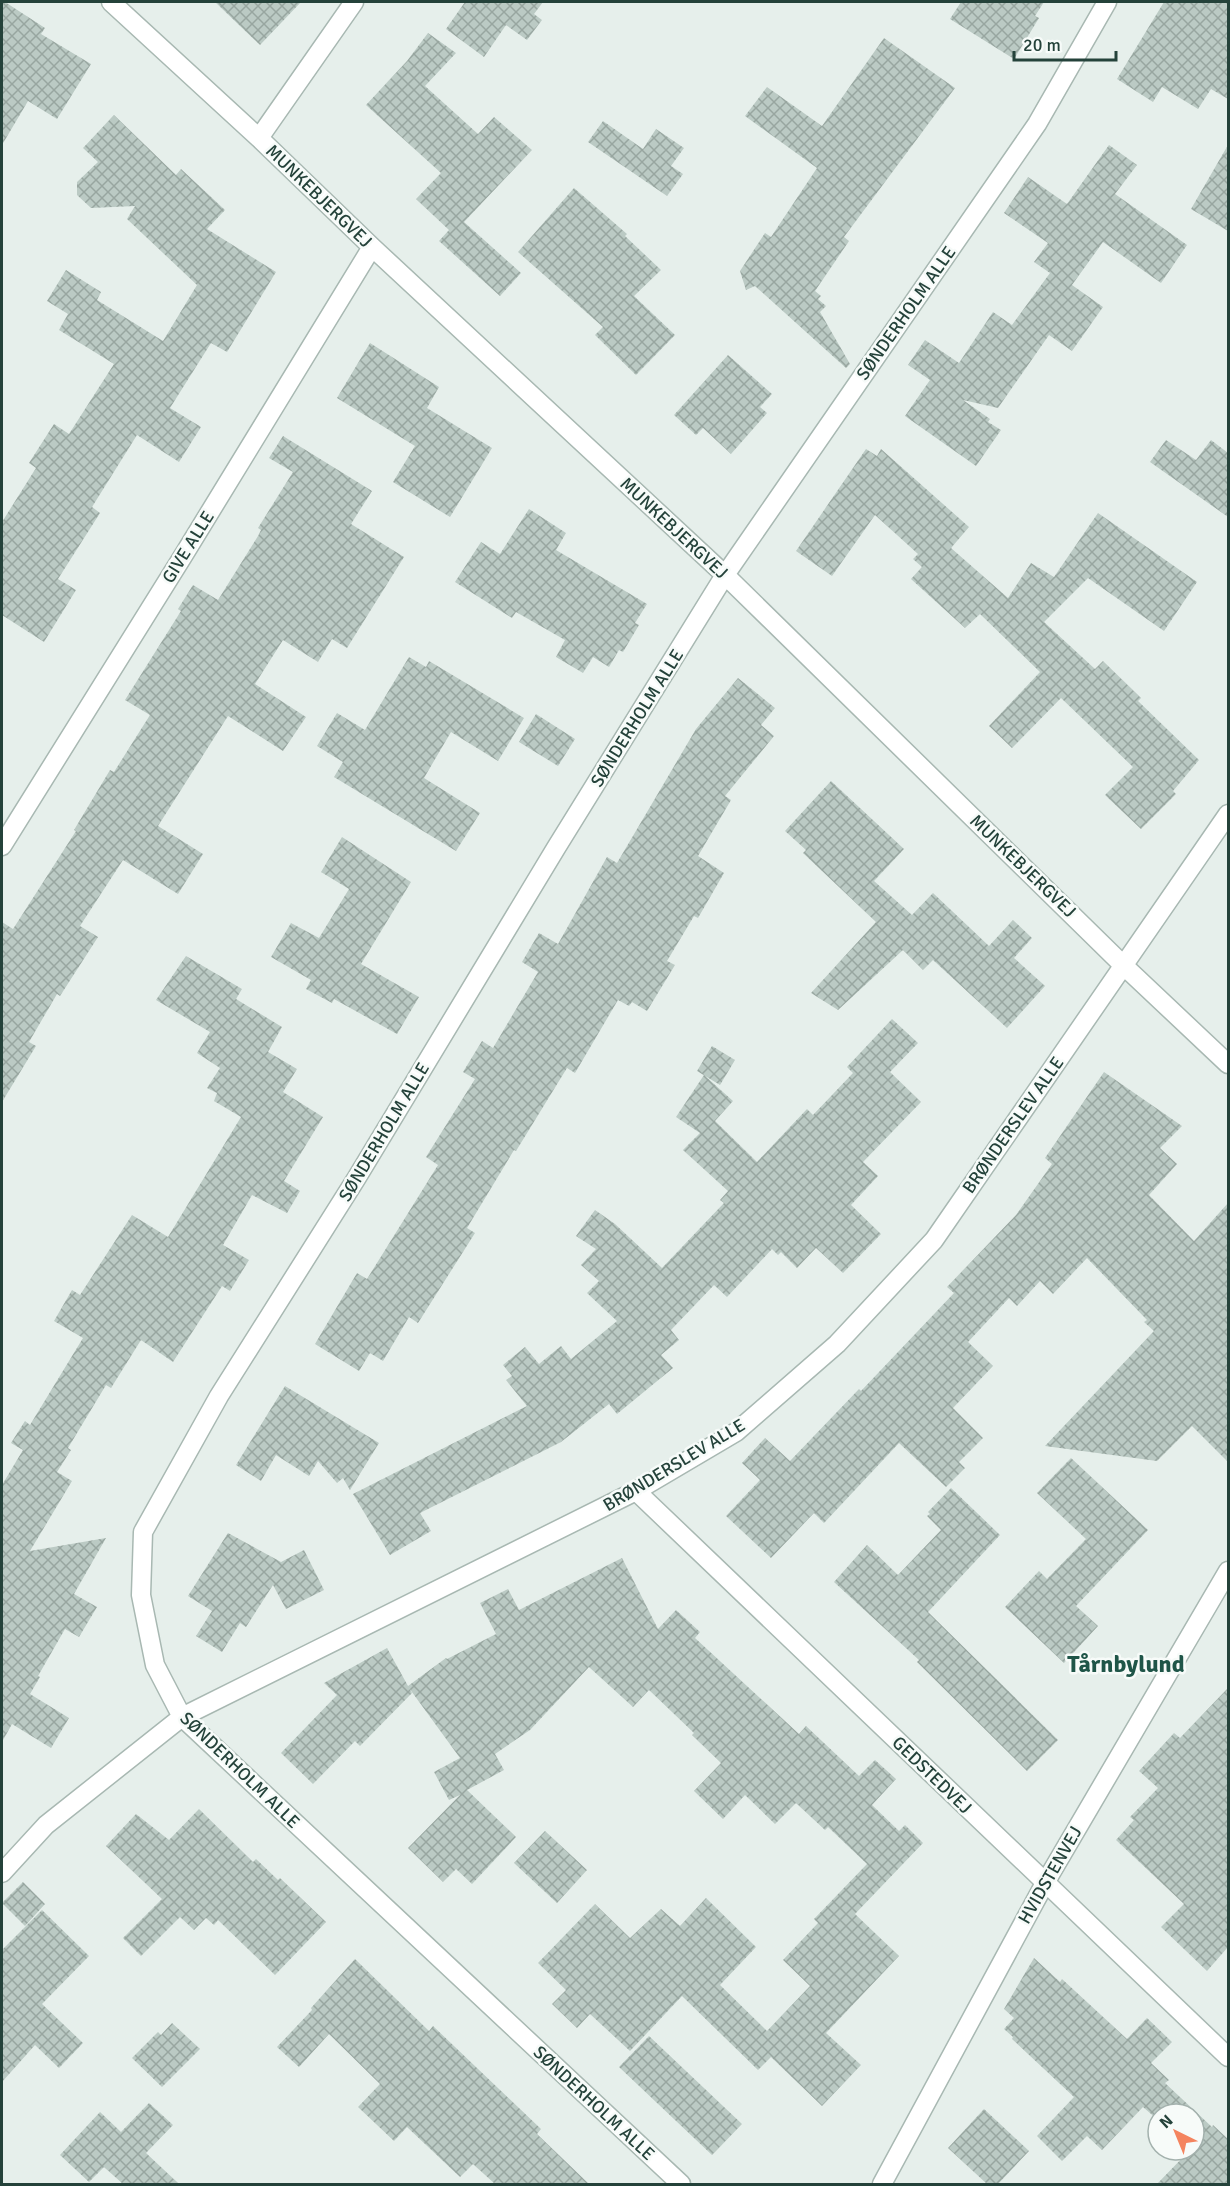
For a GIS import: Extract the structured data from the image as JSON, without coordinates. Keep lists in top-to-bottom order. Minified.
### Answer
{"streets":{"street":["MUNKEBJERGVEJ","SØNDERHOLM ALLE","GIVE ALLE","BRØNDERSLEV ALLE","GEDSTEDVEJ","HVIDSTENVEJ"]},"crossings":[["MUNKEBJERGVEJ","SØNDERHOLM ALLE"],["MUNKEBJERGVEJ","GIVE ALLE"],["MUNKEBJERGVEJ","BRØNDERSLEV ALLE"],["SØNDERHOLM ALLE","BRØNDERSLEV ALLE"],["BRØNDERSLEV ALLE","GEDSTEDVEJ"],["GEDSTEDVEJ","HVIDSTENVEJ"]],"districts":["Tårnbylund"],"scale_bar":"20 m","north":"top left"}
